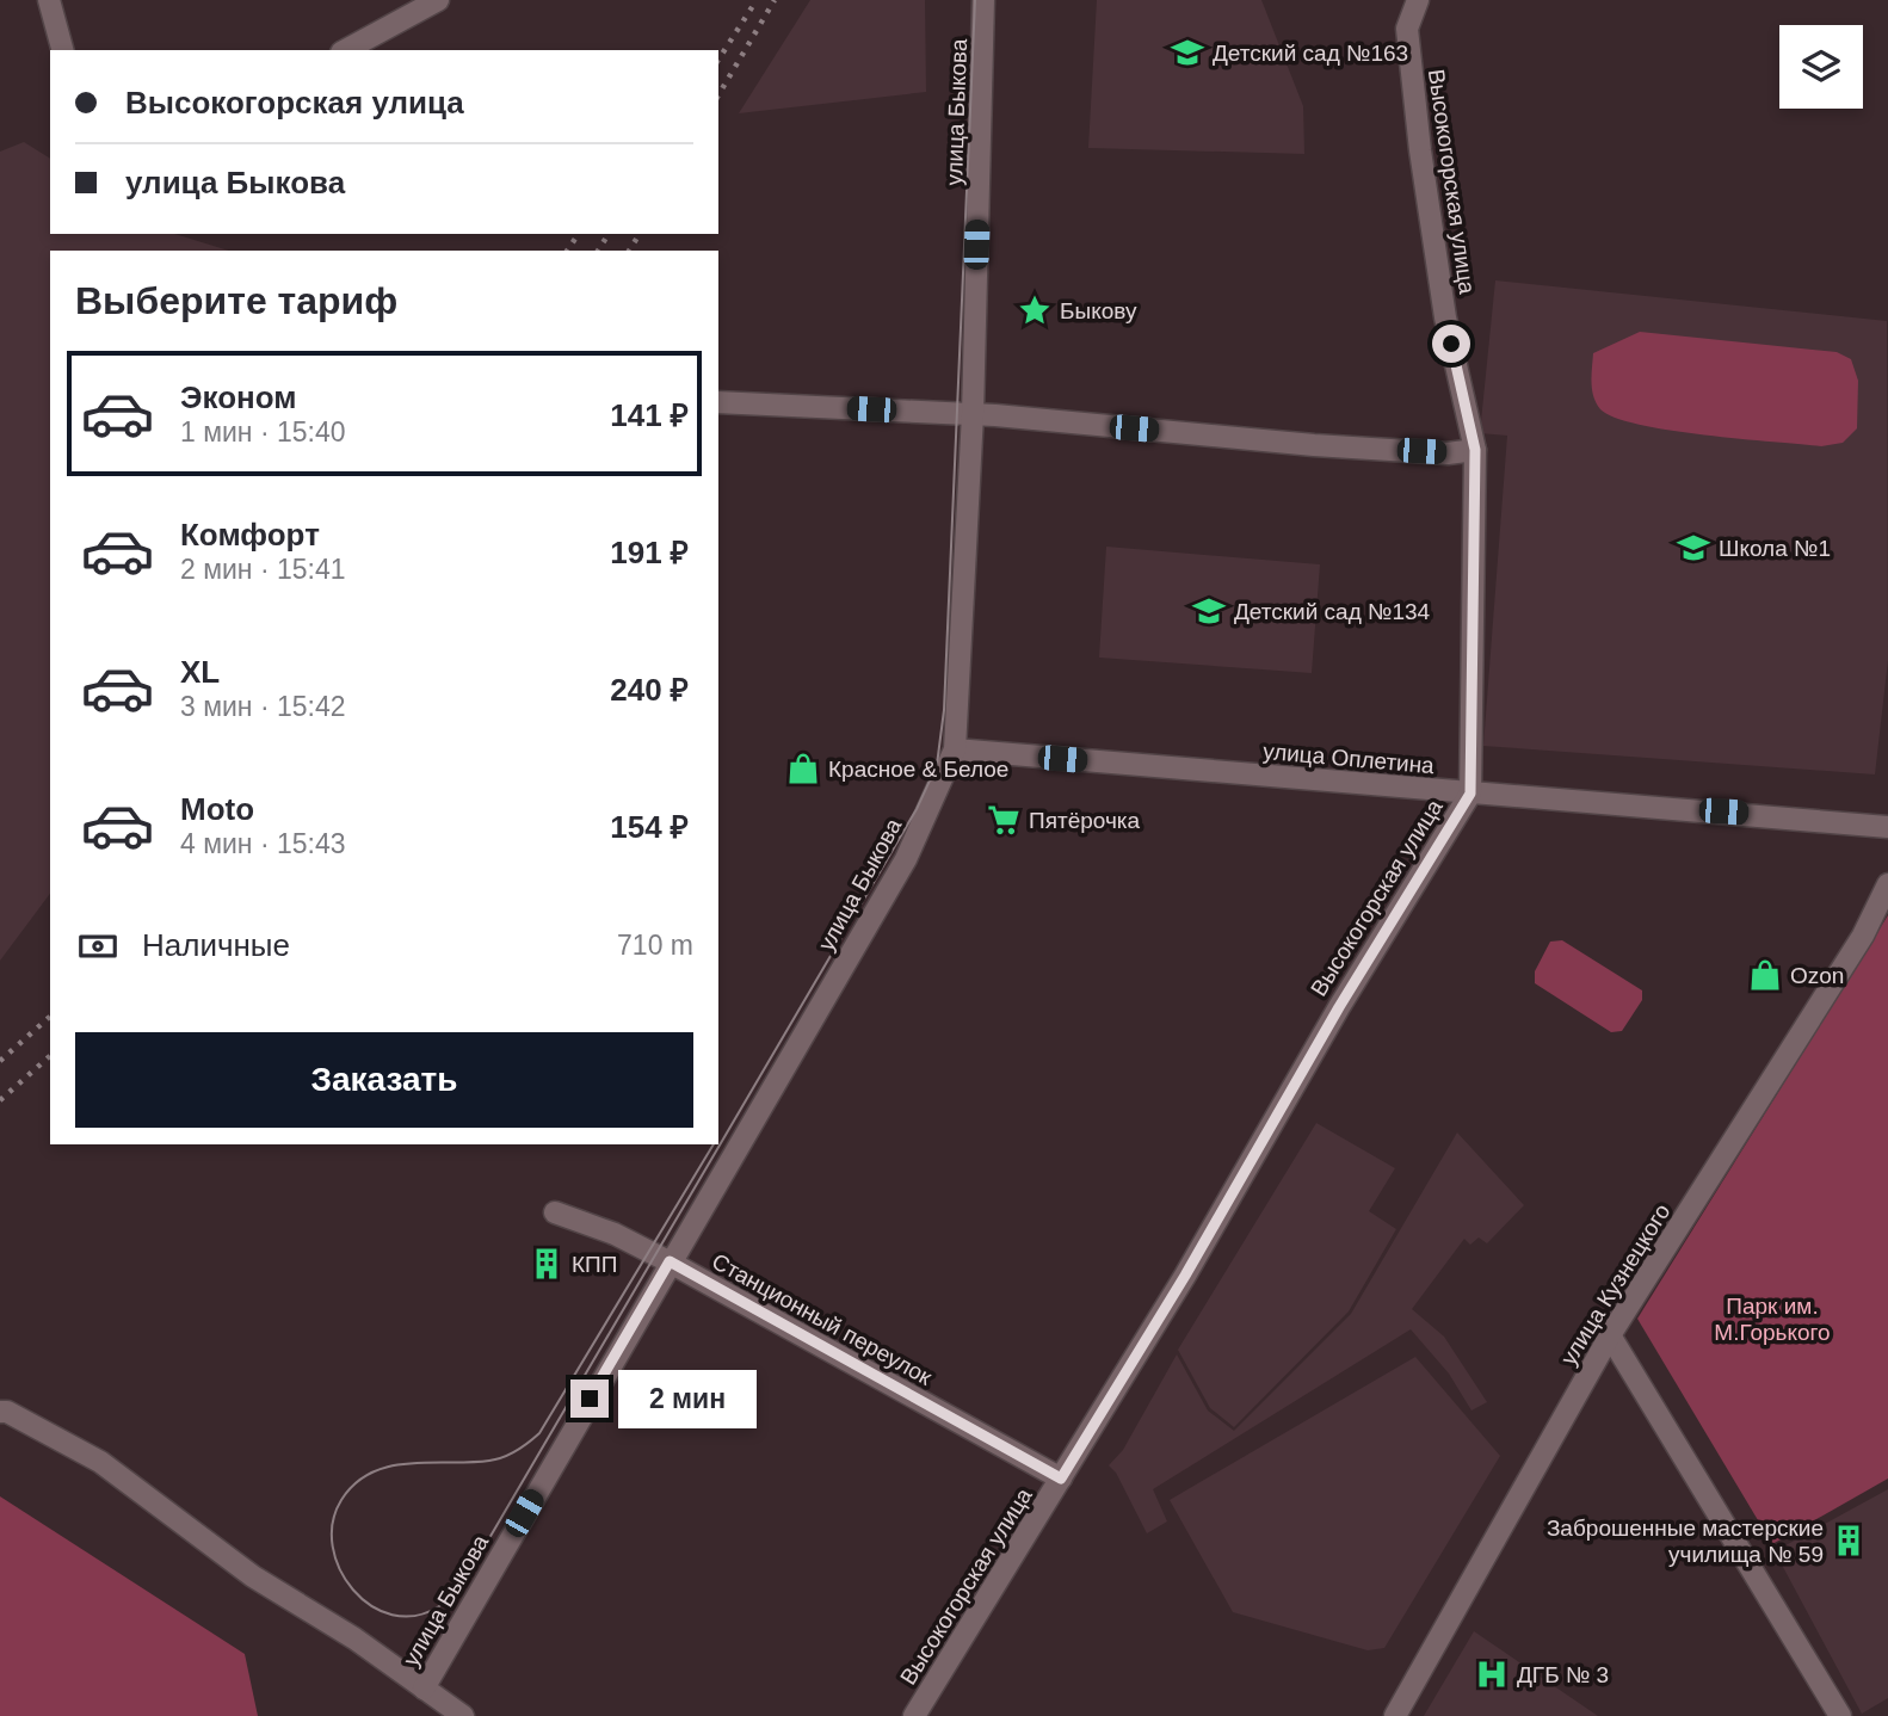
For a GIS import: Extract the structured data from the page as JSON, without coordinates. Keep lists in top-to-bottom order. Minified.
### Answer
{"streets":{"street":["улица Быкова","Высокогорская улица","улица Оплетина","улица Кузнецкого","Станционный переулок"]},"crossings":[["улица Быкова","улица Оплетина"],["улица Быкова","Станционный переулок"],["Высокогорская улица","улица Оплетина"],["Высокогорская улица","Станционный переулок"]],"parks":["Парк им. М.Горького"],"places":{"school or university":["Детский сад №163","Школа №1","Детский сад №134"],"place":["Быкову"],"shop":["Красное & Белое","Ozon"],"supermarket":["Пятёрочка"],"building":["КПП","Заброшенные мастерские училища № 59"],"hospital":["ДГБ № 3"]},"page":{"banner":["Высокогорская улица","улица Быкова"],"heading":"Выберите тариф","list":[{"name":"Эконом","note":"1 мин · 15:40","value":"141 ₽"},{"name":"Комфорт","note":"2 мин · 15:41","value":"191 ₽"},{"name":"XL","note":"3 мин · 15:42","value":"240 ₽"},{"name":"Moto","note":"4 мин · 15:43","value":"154 ₽"}],"pay":["Наличные","710 m"],"buttons":"Заказать","bubble":"2 мин"}}
